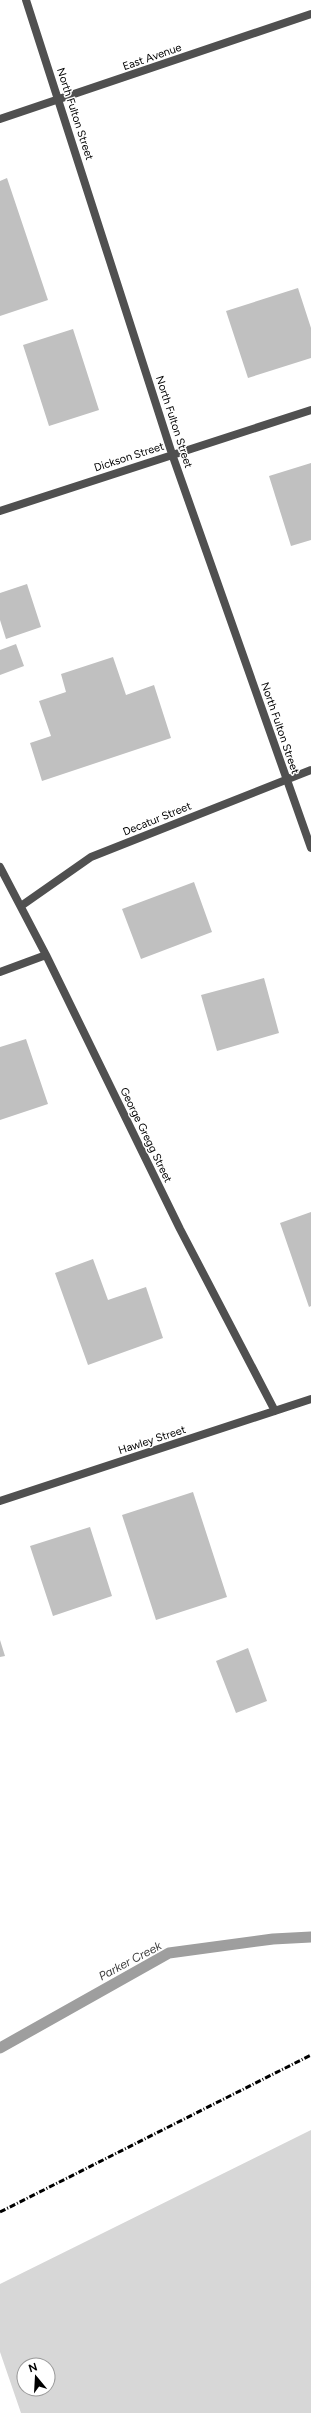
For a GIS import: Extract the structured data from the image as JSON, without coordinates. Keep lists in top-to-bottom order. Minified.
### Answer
{"streets":{"street":["East Avenue","North Fulton Street","Dickson Street","Decatur Street","George Gregg Street","Hawley Street"]},"crossings":[["East Avenue","North Fulton Street"],["North Fulton Street","Dickson Street"],["North Fulton Street","Decatur Street"],["Decatur Street","George Gregg Street"],["George Gregg Street","Hawley Street"]],"water":["Parker Creek"],"north":"top"}
